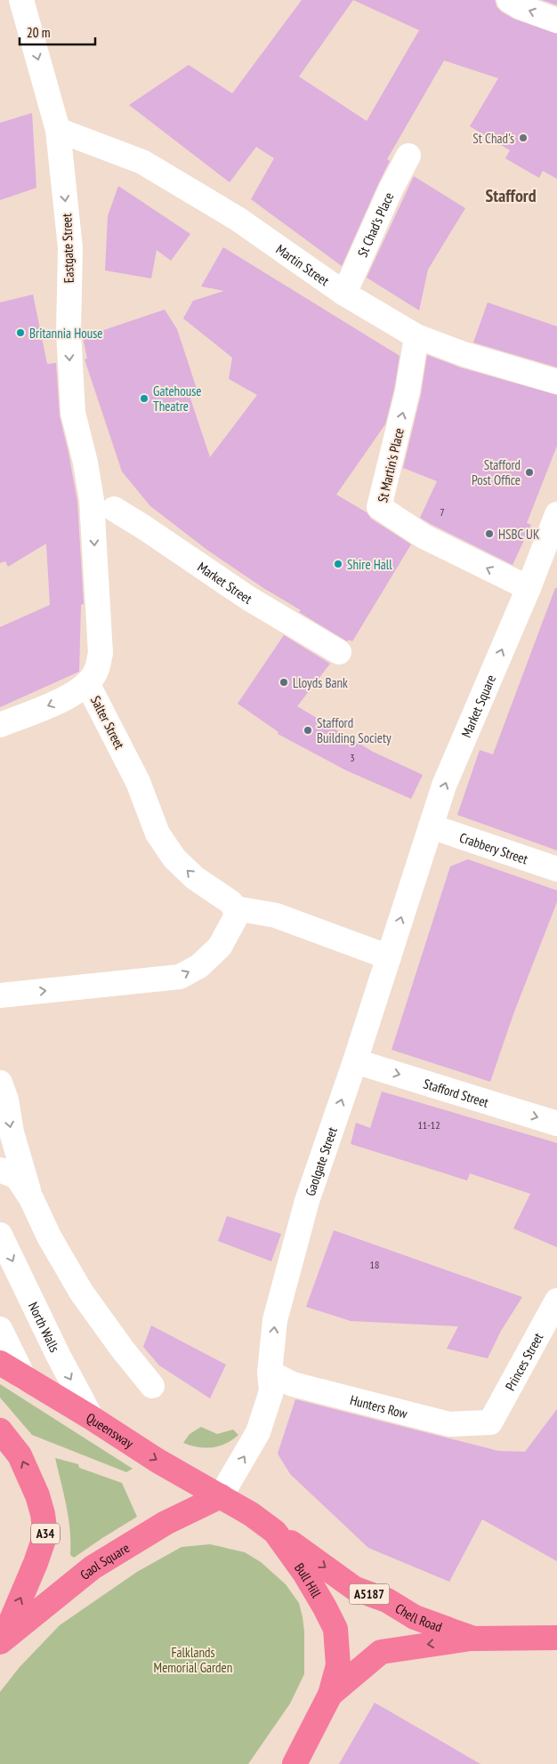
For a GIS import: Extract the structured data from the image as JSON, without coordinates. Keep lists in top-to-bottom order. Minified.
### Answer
{"streets":{"highway":["Queensway","A34","Gaol Square","Bull Hill","A5187","Chell Road"],"street":["St Chad's Place","Eastgate Street","Martin Street","St Martin's Place","Market Street","Market Square","Salter Street","Crabbery Street","Stafford Street","Gaolgate Street","North Walls","Princes Street","Hunters Row"]},"crossings":[["St Chad's Place","Martin Street"],["Eastgate Street","Martin Street"],["Eastgate Street","Market Street"],["Eastgate Street","Salter Street"],["Martin Street","St Martin's Place"],["St Martin's Place","Market Square"],["Market Street","Salter Street"],["Market Square","Crabbery Street"],["Market Square","Gaolgate Street"],["Crabbery Street","Gaolgate Street"],["Stafford Street","Gaolgate Street"],["Gaolgate Street","Hunters Row"],["Gaolgate Street","Queensway"],["Gaolgate Street","Gaol Square"],["Gaolgate Street","Bull Hill"],["North Walls","Queensway"],["Princes Street","Hunters Row"],["Queensway","Gaol Square"],["Queensway","Bull Hill"],["A34","Gaol Square"],["Gaol Square","Bull Hill"],["Bull Hill","A5187"],["Bull Hill","Chell Road"],["A5187","Chell Road"]],"one_way":["Eastgate Street","Market Square","Stafford Street","Gaolgate Street","Queensway","Chell Road"],"districts":["Stafford"],"parks":["Falklands Memorial Garden"],"places":["St Chad's","Britannia House","Gatehouse Theatre","Stafford Post Office","HSBC UK","Shire Hall","Lloyds Bank","Stafford Building Society"],"house_numbers":["7","3","11-12","18"],"scale_bar":"20 m"}
